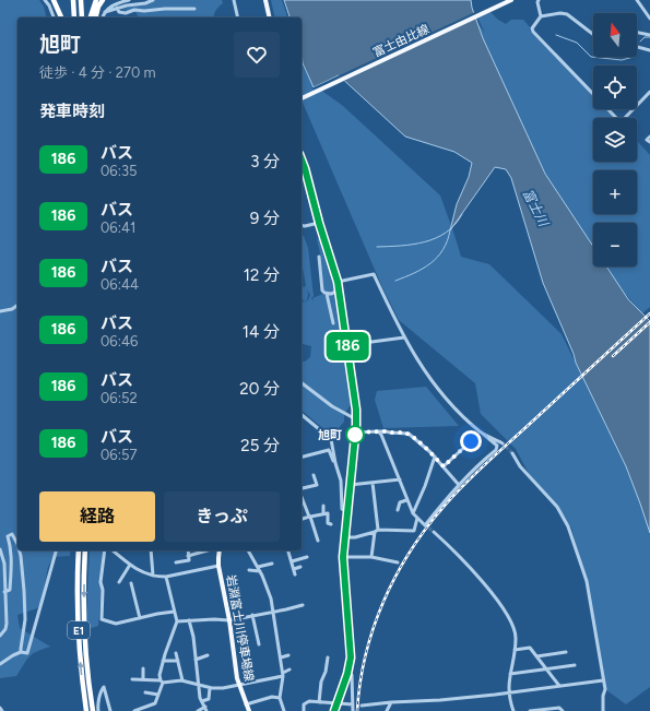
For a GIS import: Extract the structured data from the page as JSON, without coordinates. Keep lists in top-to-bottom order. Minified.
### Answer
{"streets":{"highway":["E1"],"main road":["富士由比線","岩淵富士川停車場線"]},"water":["富士川"],"places":["旭町"],"lines":["bus line 186"],"north":"top","page":{"on_map":"186","map_buttons":["+","−"],"heading":[["旭町","徒歩 · 4 分 · 270 m"],"発車時刻"],"list":[{"mark":"186","name":"バス","note":"06:35","value":"3 分"},{"mark":"186","name":"バス","note":"06:41","value":"9 分"},{"mark":"186","name":"バス","note":"06:44","value":"12 分"},{"mark":"186","name":"バス","note":"06:46","value":"14 分"},{"mark":"186","name":"バス","note":"06:52","value":"20 分"},{"mark":"186","name":"バス","note":"06:57","value":"25 分"}],"buttons":["経路","きっぷ"]}}
